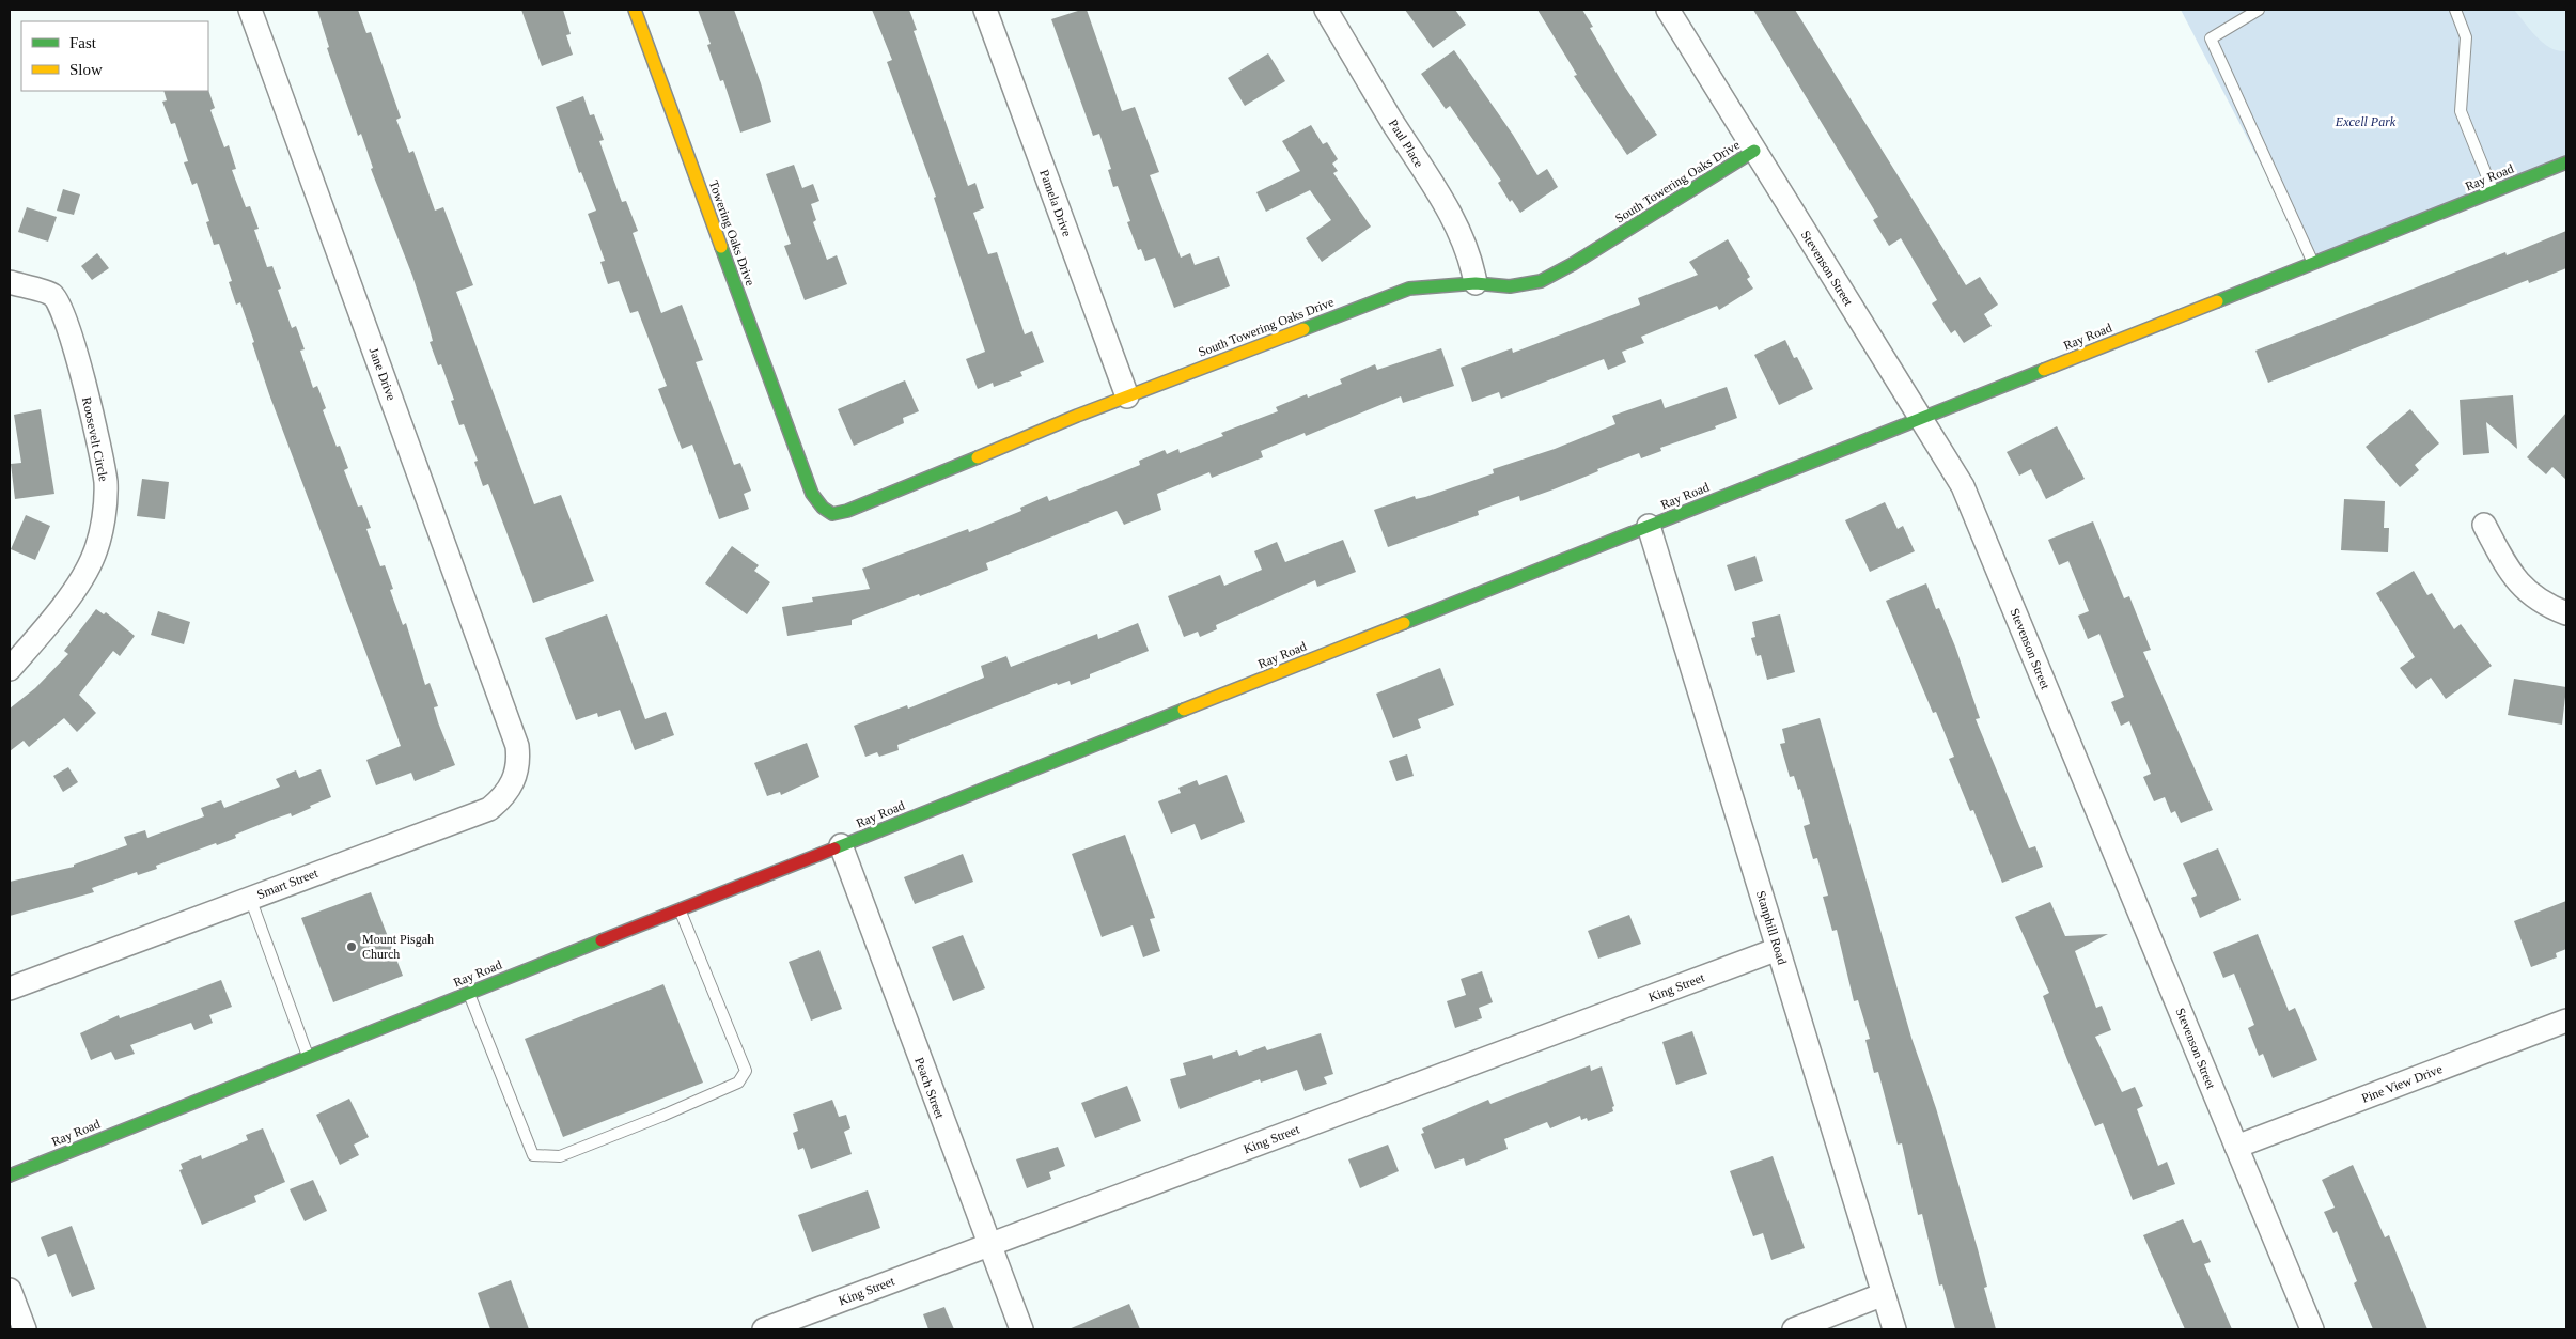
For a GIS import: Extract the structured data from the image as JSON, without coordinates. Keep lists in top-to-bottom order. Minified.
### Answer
{"streets":{"street":["Paul Place","Ray Road","South Towering Oaks Drive","Pamela Drive","Towering Oaks Drive","Stevenson Street","Jane Drive","Roosevelt Circle","Smart Street","Stanphill Road","King Street","Pine View Drive","Peach Street"]},"crossings":[["Paul Place","South Towering Oaks Drive"],["Ray Road","Stevenson Street"],["Ray Road","Stanphill Road"],["Ray Road","Peach Street"],["South Towering Oaks Drive","Pamela Drive"],["South Towering Oaks Drive","Towering Oaks Drive"],["South Towering Oaks Drive","Stevenson Street"],["Stevenson Street","Pine View Drive"],["Jane Drive","Smart Street"],["Stanphill Road","King Street"],["King Street","Peach Street"]],"parks":["Excell Park"],"places":["Mount Pisgah Church"],"legend":["Fast","Slow"]}
